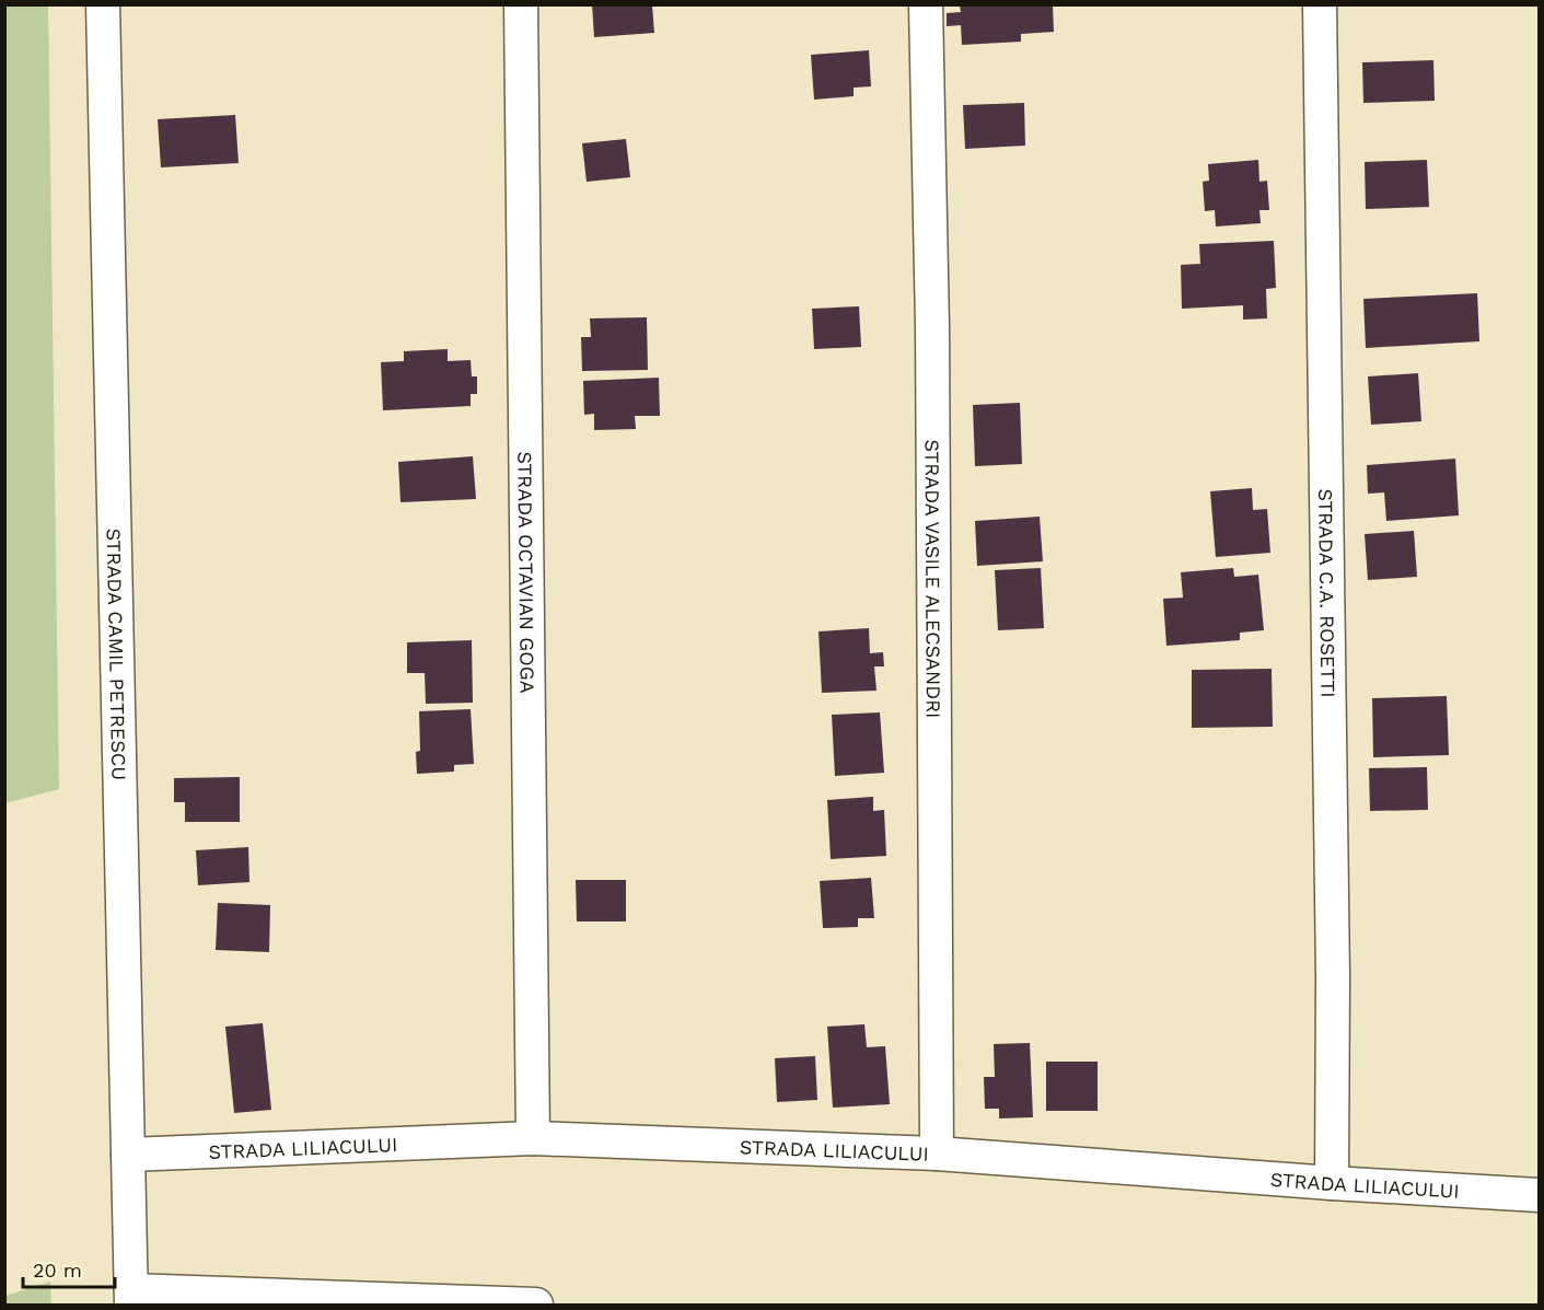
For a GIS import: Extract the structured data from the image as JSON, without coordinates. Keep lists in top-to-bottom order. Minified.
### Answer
{"streets":{"street":["STRADA OCTAVIAN GOGA","STRADA VASILE ALECSANDRI","STRADA C.A. ROSETTI","STRADA CAMIL PETRESCU","STRADA LILIACULUI"]},"crossings":[["STRADA OCTAVIAN GOGA","STRADA LILIACULUI"],["STRADA VASILE ALECSANDRI","STRADA LILIACULUI"],["STRADA C.A. ROSETTI","STRADA LILIACULUI"],["STRADA CAMIL PETRESCU","STRADA LILIACULUI"]],"scale_bar":"20 m"}
